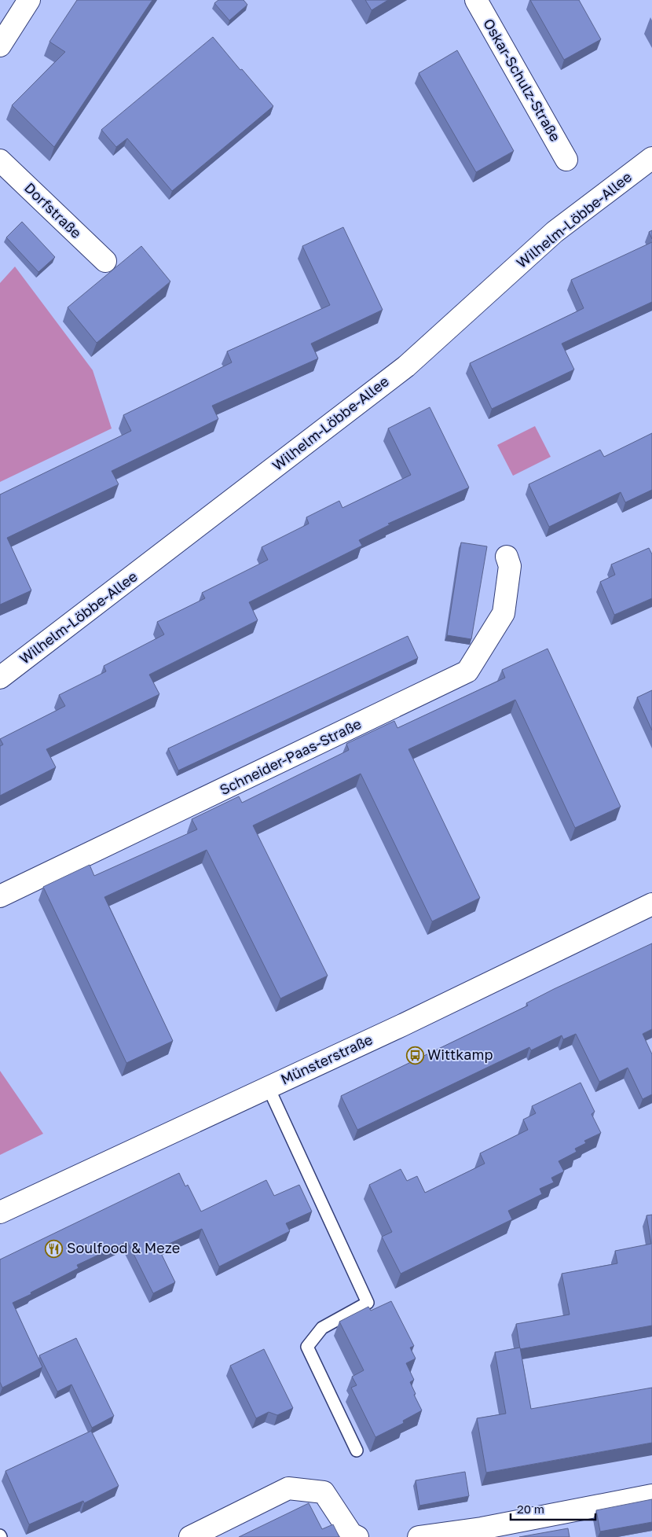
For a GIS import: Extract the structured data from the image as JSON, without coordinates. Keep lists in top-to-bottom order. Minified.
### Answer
{"streets":{"street":["Oskar-Schulz-Straße","Dorfstraße","Wilhelm-Löbbe-Allee","Schneider-Paas-Straße","Münsterstraße"]},"places":{"bus stop":["Wittkamp"],"restaurant":["Soulfood & Meze"]},"scale_bar":"20 m"}
